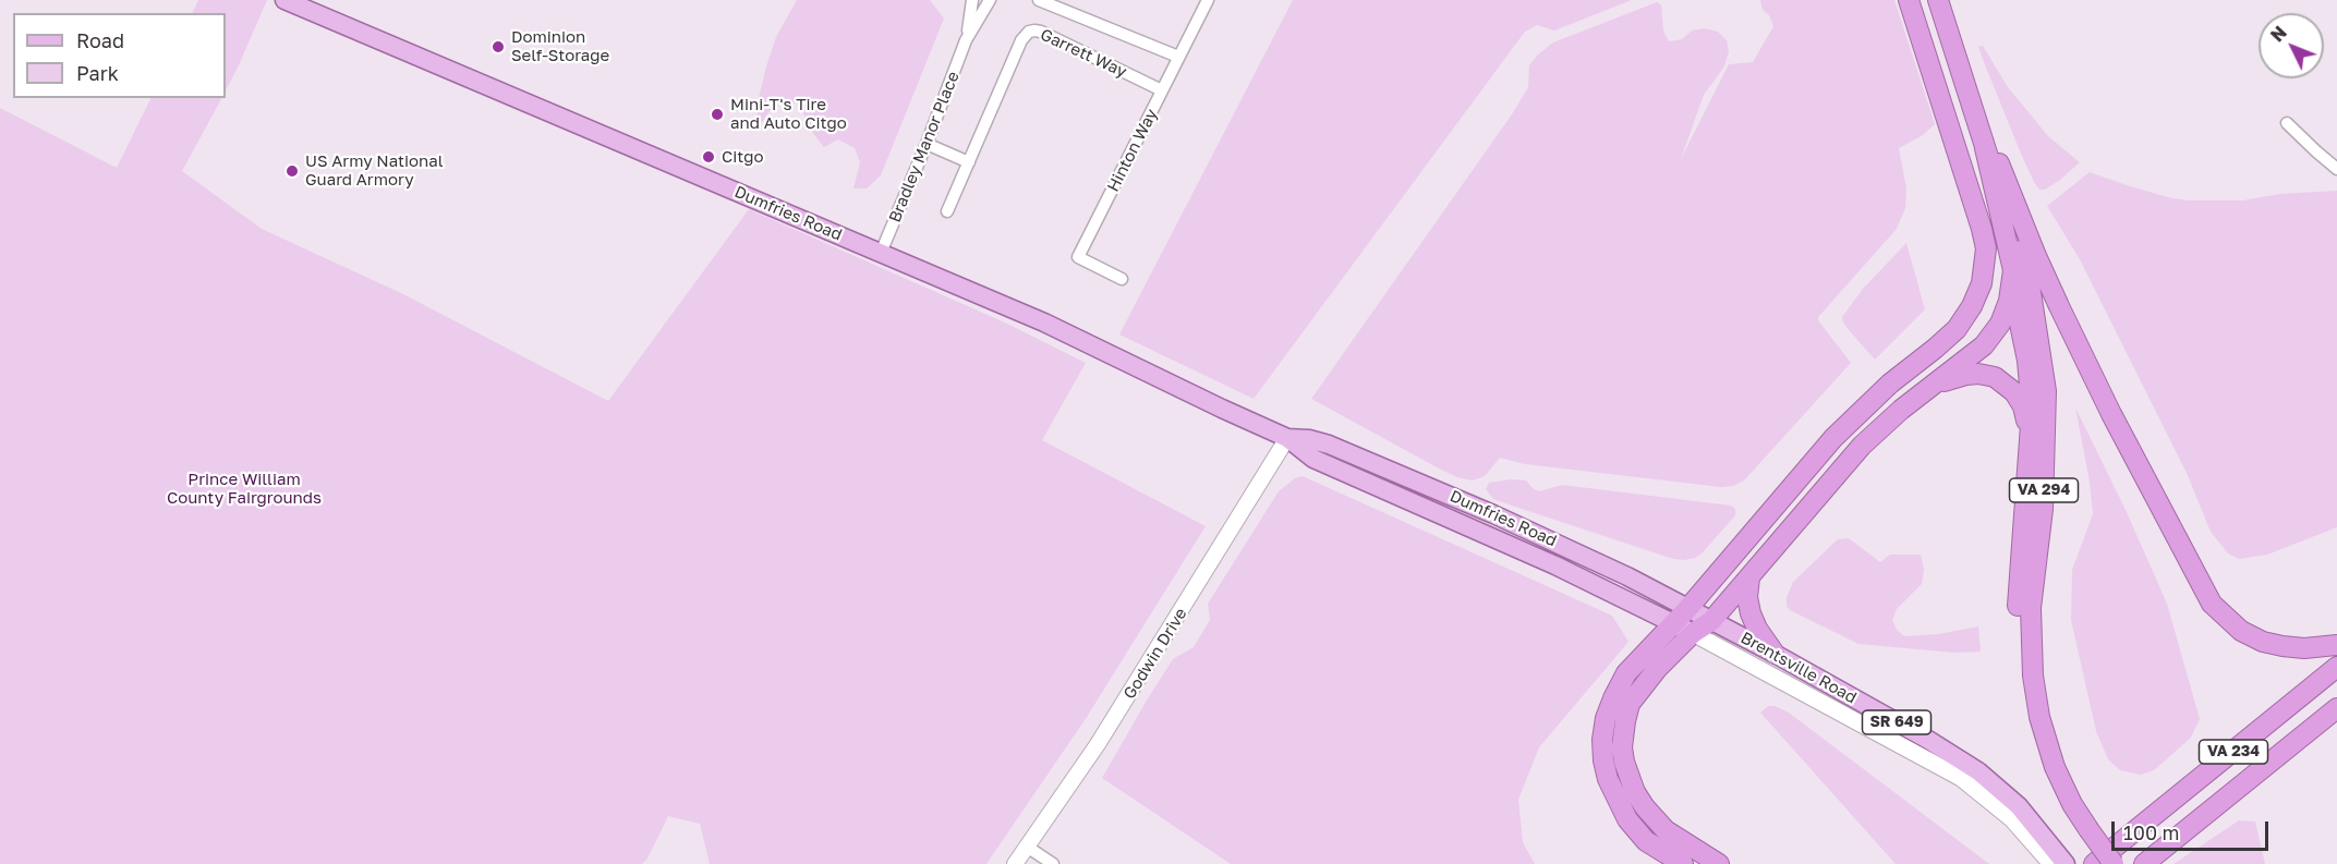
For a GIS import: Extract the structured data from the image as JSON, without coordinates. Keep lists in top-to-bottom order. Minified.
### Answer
{"streets":{"highway":["VA 294","VA 234"],"main road":["Dumfries Road","Brentsville Road","SR 649"],"street":["Garrett Way","Bradley Manor Place","Hinton Way","Godwin Drive"]},"crossings":[["Garrett Way","Hinton Way"],["Bradley Manor Place","Dumfries Road"],["Dumfries Road","VA 294"],["Dumfries Road","Godwin Drive"],["Dumfries Road","Brentsville Road"],["VA 294","Brentsville Road"]],"parks":["Prince William County Fairgrounds"],"places":["Dominion Self-Storage","Mini-T's Tire and Auto Citgo","Citgo","US Army National Guard Armory"],"legend":["Road","Park"],"scale_bar":"100 m","north":"top left"}
